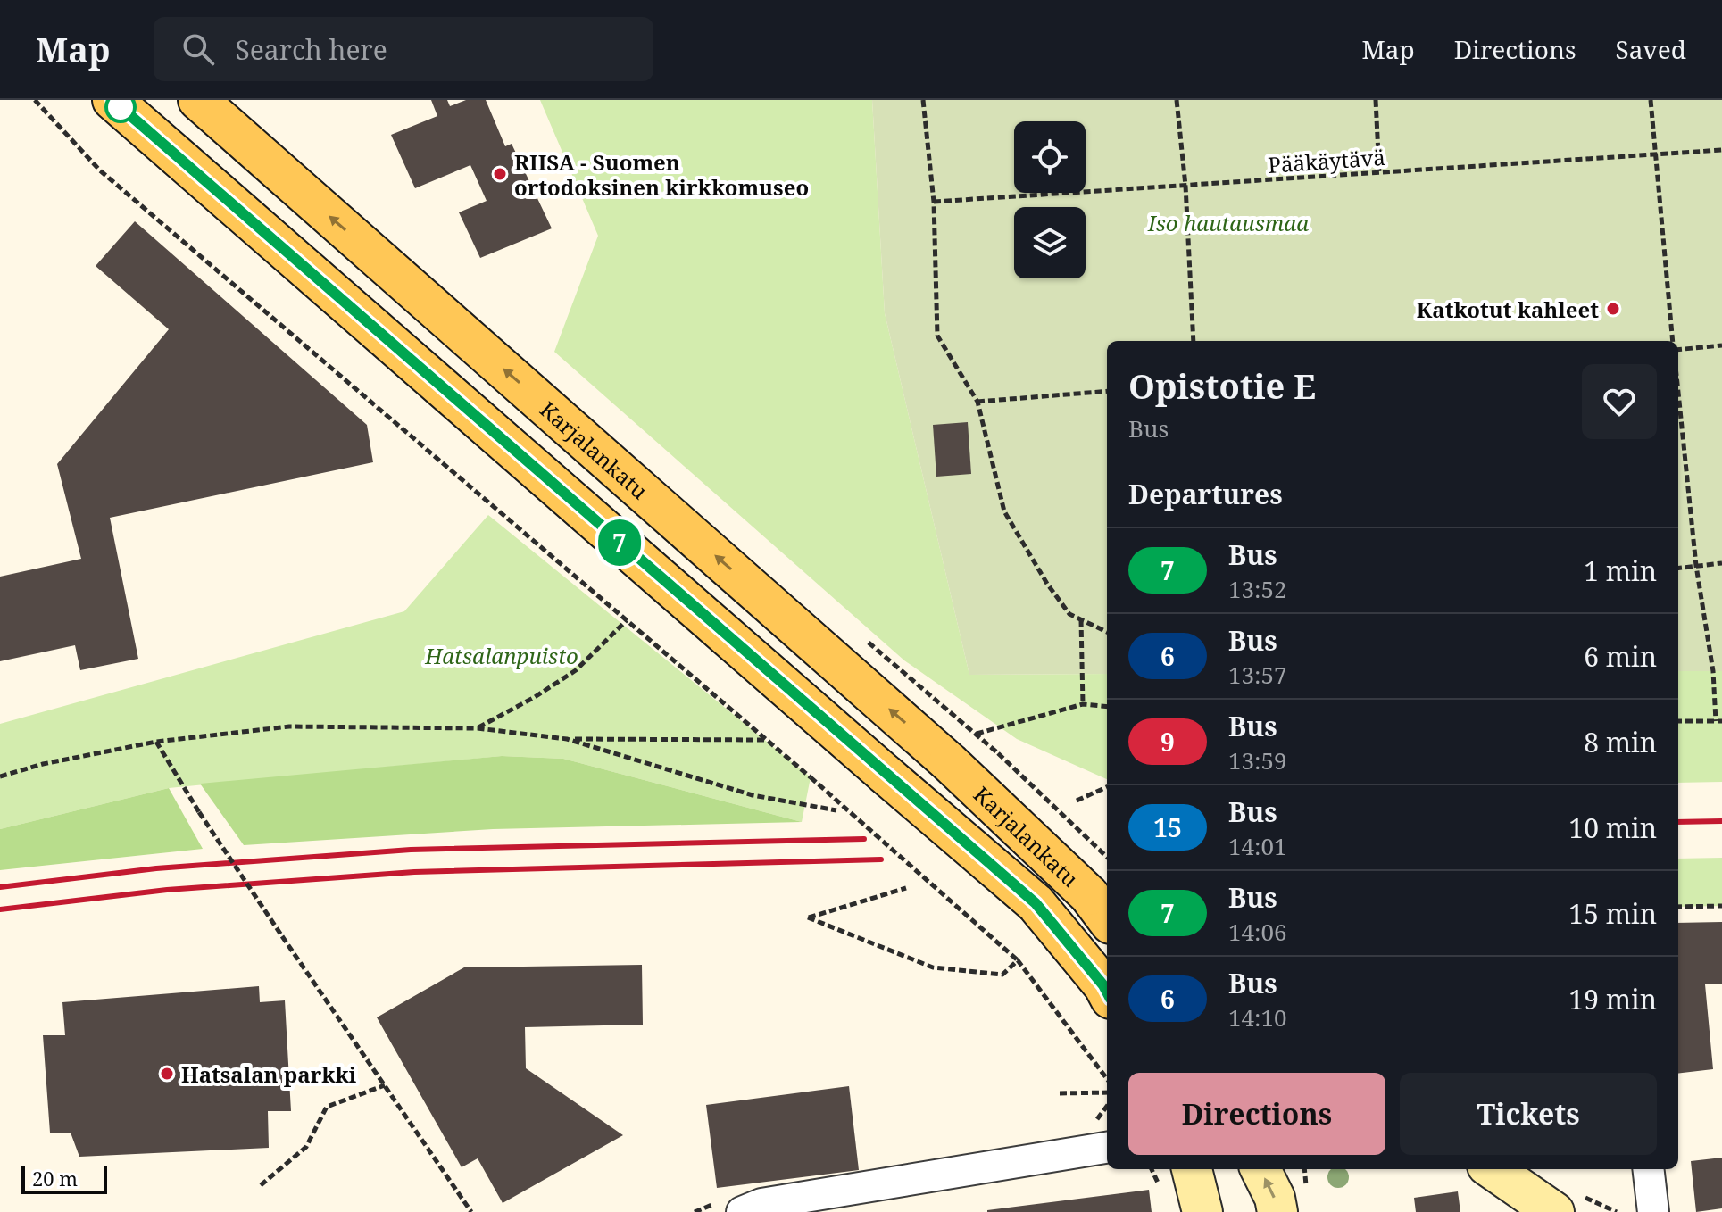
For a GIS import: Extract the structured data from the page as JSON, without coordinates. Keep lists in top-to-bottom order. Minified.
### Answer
{"streets":{"main road":["Karjalankatu"],"path":["Pääkäytävä"]},"parks":["Iso hautausmaa","Hatsalanpuisto"],"places":["RIISA - Suomen ortodoksinen kirkkomuseo","Katkotut kahleet","Hatsalan parkki"],"lines":["bus line 7"],"scale_bar":"20 m","page":{"header":"Map","search":"Search here","nav":["Map","Directions","Saved"],"on_map":"7","heading":[["Opistotie E","Bus"],"Departures"],"list":[{"mark":"7","name":"Bus","note":"13:52","value":"1 min"},{"mark":"6","name":"Bus","note":"13:57","value":"6 min"},{"mark":"9","name":"Bus","note":"13:59","value":"8 min"},{"mark":"15","name":"Bus","note":"14:01","value":"10 min"},{"mark":"7","name":"Bus","note":"14:06","value":"15 min"},{"mark":"6","name":"Bus","note":"14:10","value":"19 min"}],"buttons":["Directions","Tickets"],"scale":"20 m"}}
